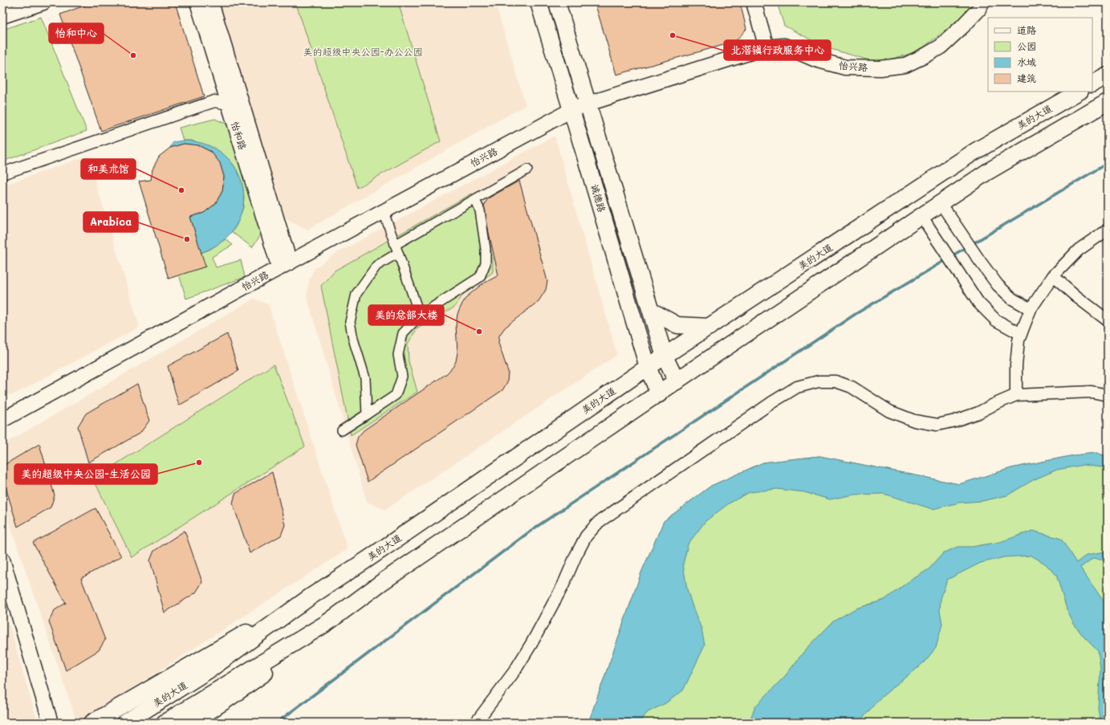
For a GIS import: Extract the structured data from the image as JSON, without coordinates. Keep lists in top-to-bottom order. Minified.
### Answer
{"streets":{"main road":["美的大道","诚德路"],"street":["怡兴路","怡和路"]},"crossings":[["怡兴路","怡和路"],["怡兴路","诚德路"],["美的大道","诚德路"]],"parks":["美的超级中央公园-办公公园"],"places":["北滘镇行政服务中心","怡和中心","和美术馆","Arabica","美的总部大楼","美的超级中央公园-生活公园"],"legend":["道路","公园","水域","建筑"]}
